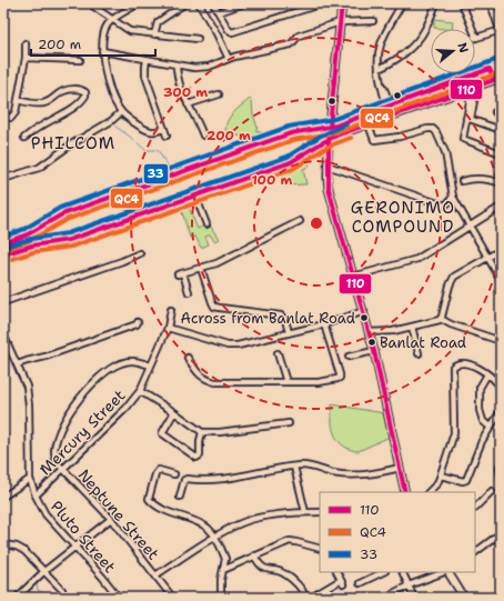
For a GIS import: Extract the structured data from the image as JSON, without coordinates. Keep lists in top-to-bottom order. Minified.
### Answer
{"streets":{"street":["Mercury Street","Neptune Street","Pluto Street"]},"crossings":[["Mercury Street","Neptune Street"],["Mercury Street","Pluto Street"]],"districts":["PHILCOM","GERONIMO COMPOUND"],"places":["Across from Banlat Road","Banlat Road"],"lines":["transit line 110","transit line 33","transit line QC4"],"legend":["110","QC4","33"],"scale_bar":"200 m","north":"right","rings":["300 m","200 m","100 m"]}
